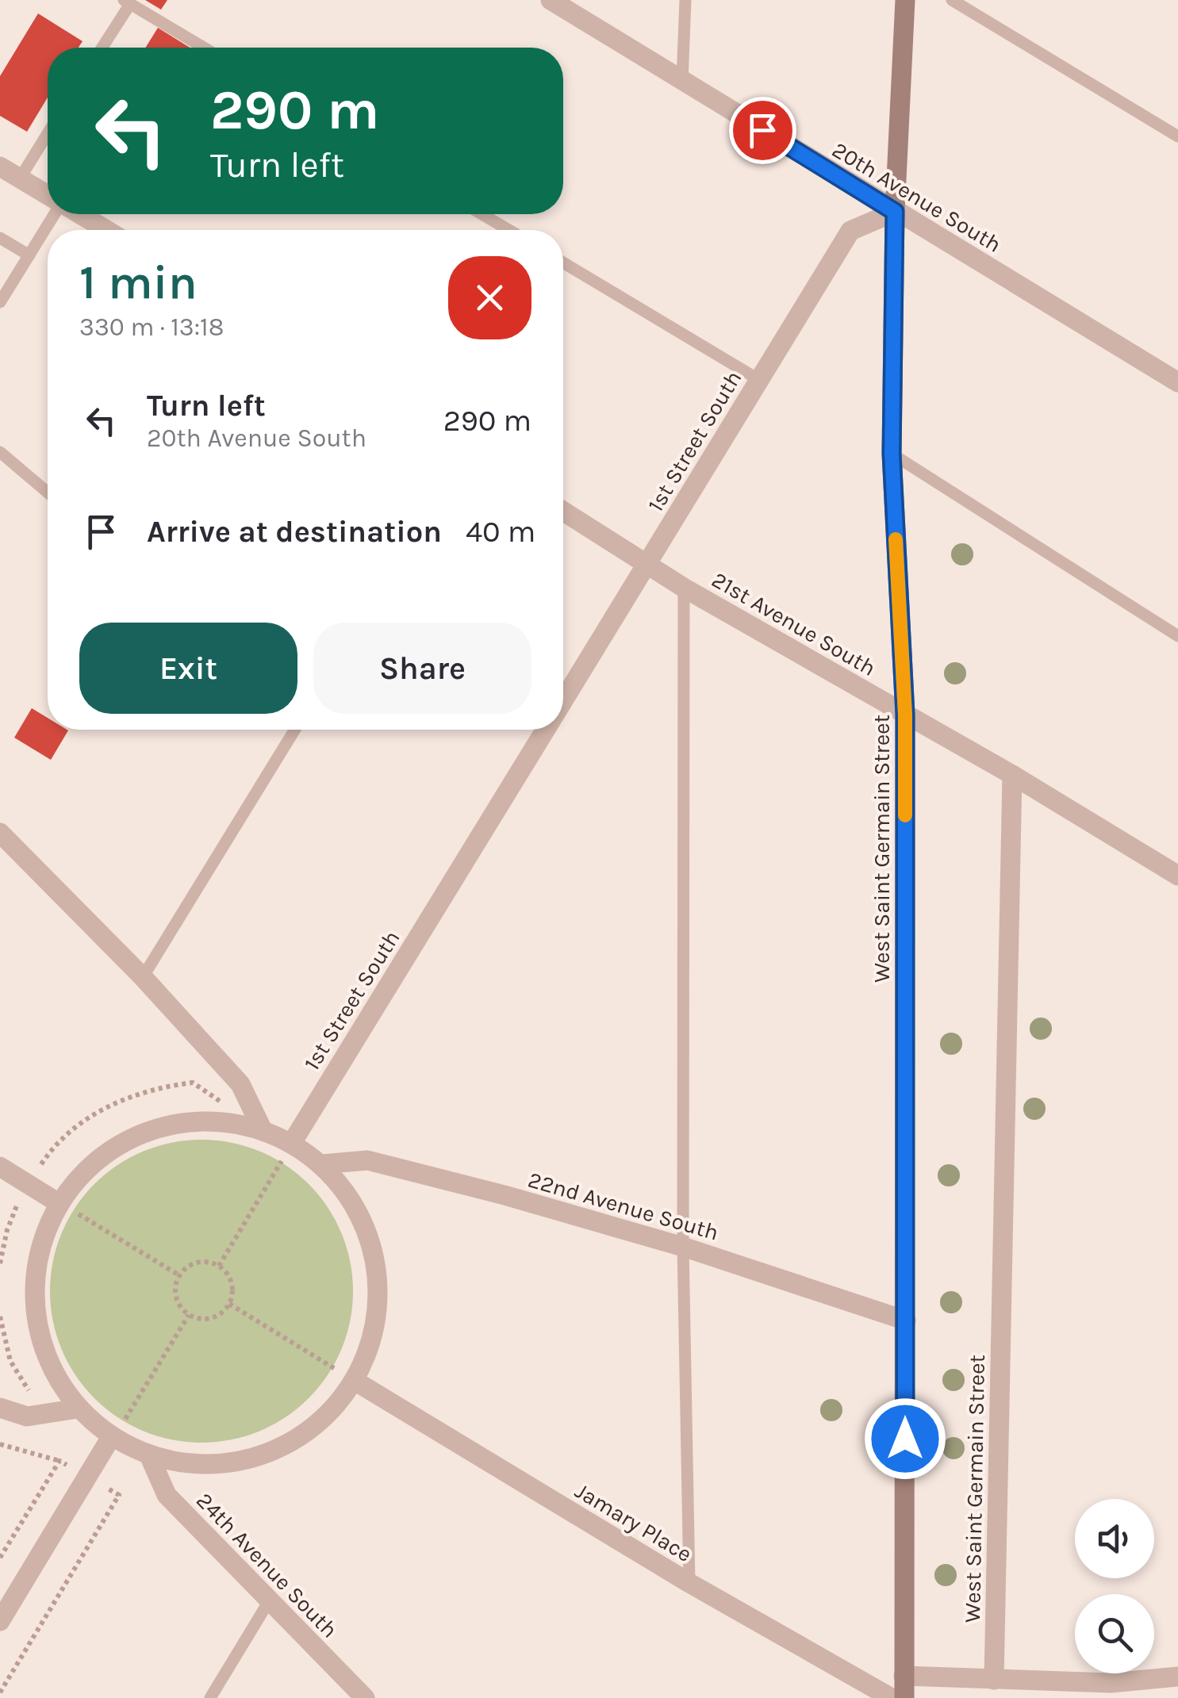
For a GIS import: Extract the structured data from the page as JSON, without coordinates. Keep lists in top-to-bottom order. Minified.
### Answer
{"streets":{"street":["20th Avenue South","1st Street South","21st Avenue South","West Saint Germain Street","22nd Avenue South","Jamary Place","24th Avenue South"]},"crossings":[["20th Avenue South","1st Street South"],["20th Avenue South","West Saint Germain Street"],["1st Street South","21st Avenue South"],["1st Street South","West Saint Germain Street"],["21st Avenue South","West Saint Germain Street"],["West Saint Germain Street","22nd Avenue South"]],"page":{"turn":["290 m","Turn left"],"heading":["1 min","330 m · 13:18"],"list":[{"name":"Turn left","note":"20th Avenue South","value":"290 m"},{"name":"Arrive at destination","value":"40 m"}],"buttons":["Exit","Share"]}}
